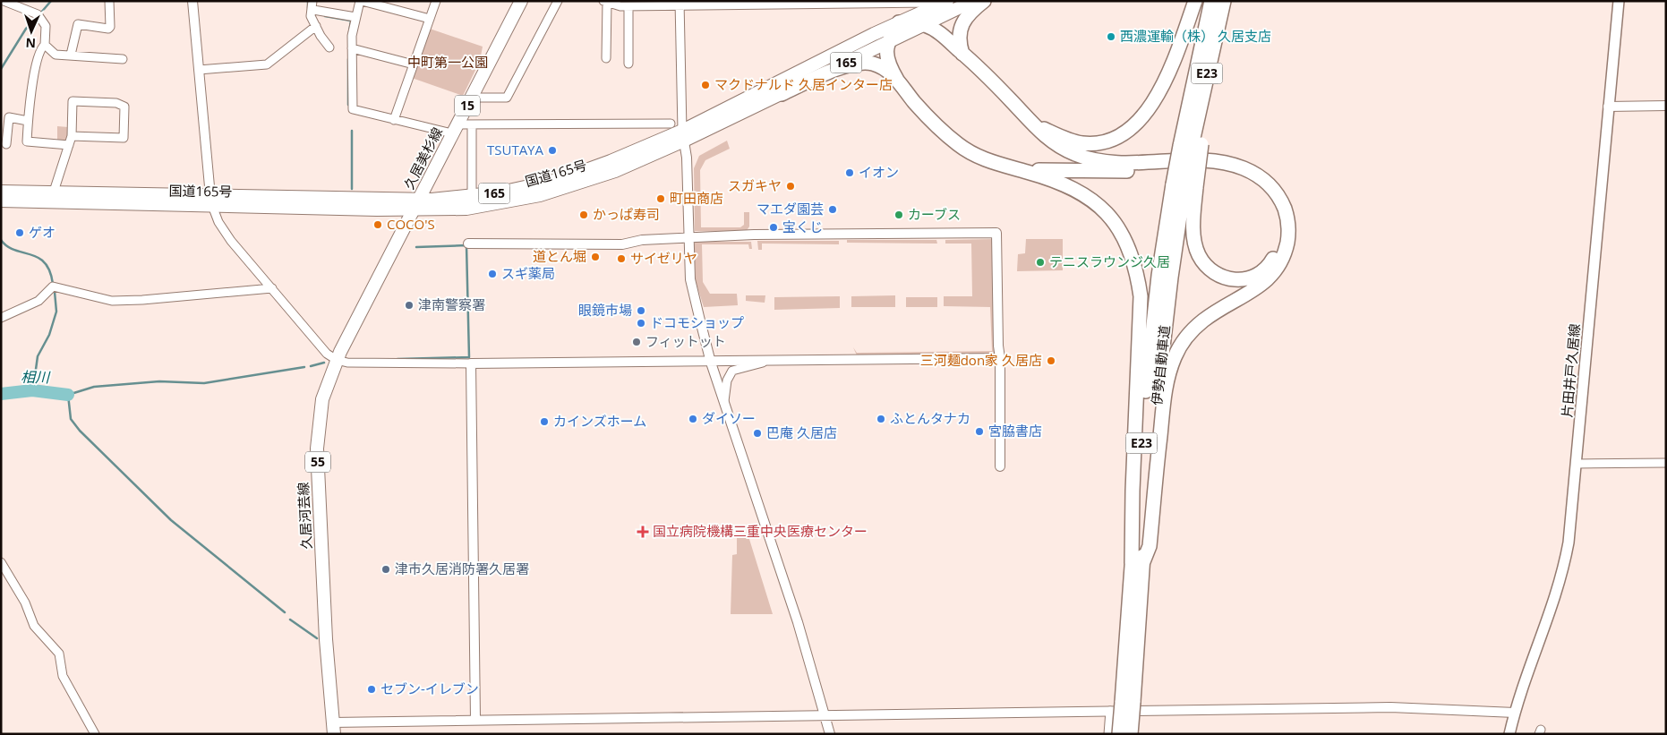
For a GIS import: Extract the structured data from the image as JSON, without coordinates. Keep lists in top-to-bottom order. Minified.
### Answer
{"streets":{"highway":["E23","伊勢自動車道"],"main road":["165","15","久居美杉線","国道165号","片田井戸久居線","55","久居河芸線"]},"crossings":[["久居美杉線","国道165号"],["久居美杉線","久居河芸線"],["国道165号","久居河芸線"]],"water":["相川"],"parks":["中町第一公園"],"places":{"other":["西濃運輸（株） 久居支店","マクドナルド 久居インター店","TSUTAYA","イオン","スガキヤ","町田商店","マエダ園芸","かっぱ寿司","カーブス","COCO'S","宝くじ","ゲオ","道とん堀","サイゼリヤ","テニスラウンジ久居","スギ薬局","津南警察署","眼鏡市場","ドコモショップ","フィットット","三河麺don家 久居店","ダイソー","ふとんタナカ","カインズホーム","宮脇書店","巴庵 久居店","津市久居消防署久居署","セブン-イレブン"],"health":["国立病院機構三重中央医療センター"]},"north":"bottom"}
